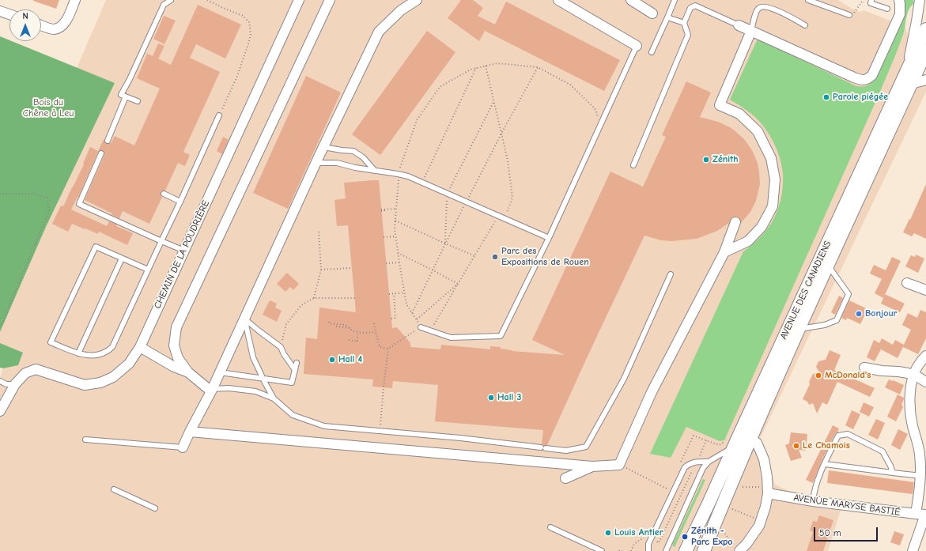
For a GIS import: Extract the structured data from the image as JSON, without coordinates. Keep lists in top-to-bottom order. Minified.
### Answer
{"streets":{"main road":["AVENUE DES CANADIENS"],"street":["CHEMIN DE LA POUDRIÈRE","AVENUE MARYSE BASTIÉ"]},"parks":["Bois du Chêne à Leu"],"places":["Parole piégée","Zénith","Parc des Expositions de Rouen","Bonjour","Hall 4","McDonald's","Hall 3","Le Chamois","Louis Antier","Zénith - Parc Expo"],"scale_bar":"50 m","north":"top"}
